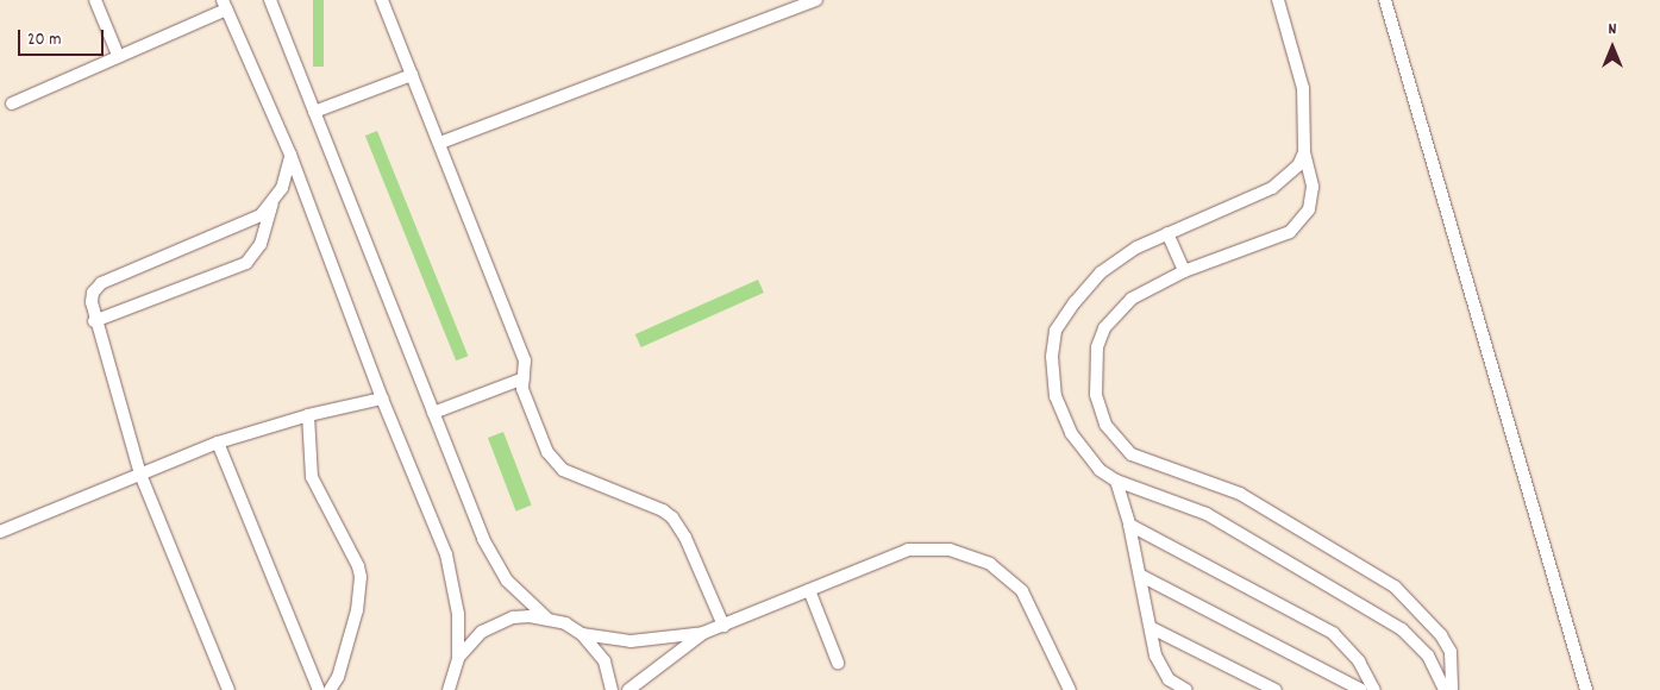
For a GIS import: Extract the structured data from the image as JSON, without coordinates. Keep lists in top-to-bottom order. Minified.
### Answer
{"scale_bar":"20 m","north":"top"}
